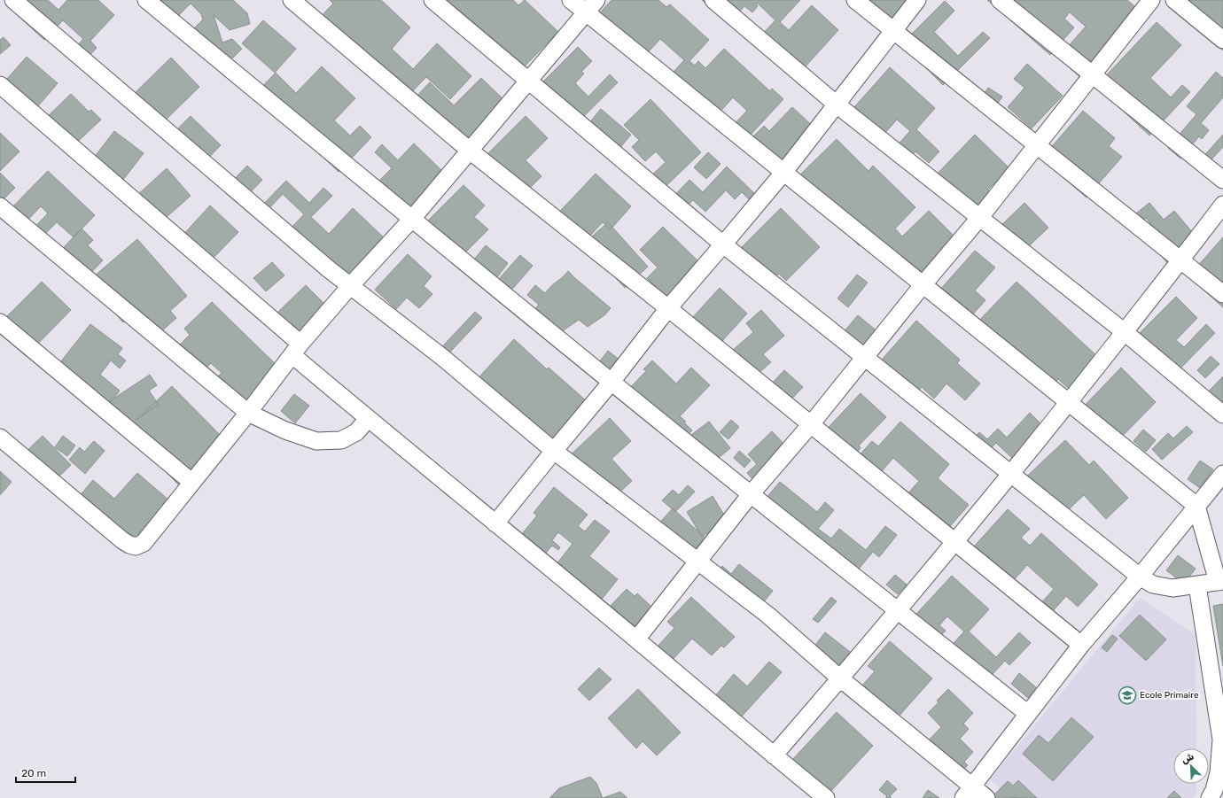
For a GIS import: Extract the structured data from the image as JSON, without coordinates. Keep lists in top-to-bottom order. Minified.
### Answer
{"places":{"school or university":["Ecole Primaire"]},"scale_bar":"20 m","north":"top left"}
